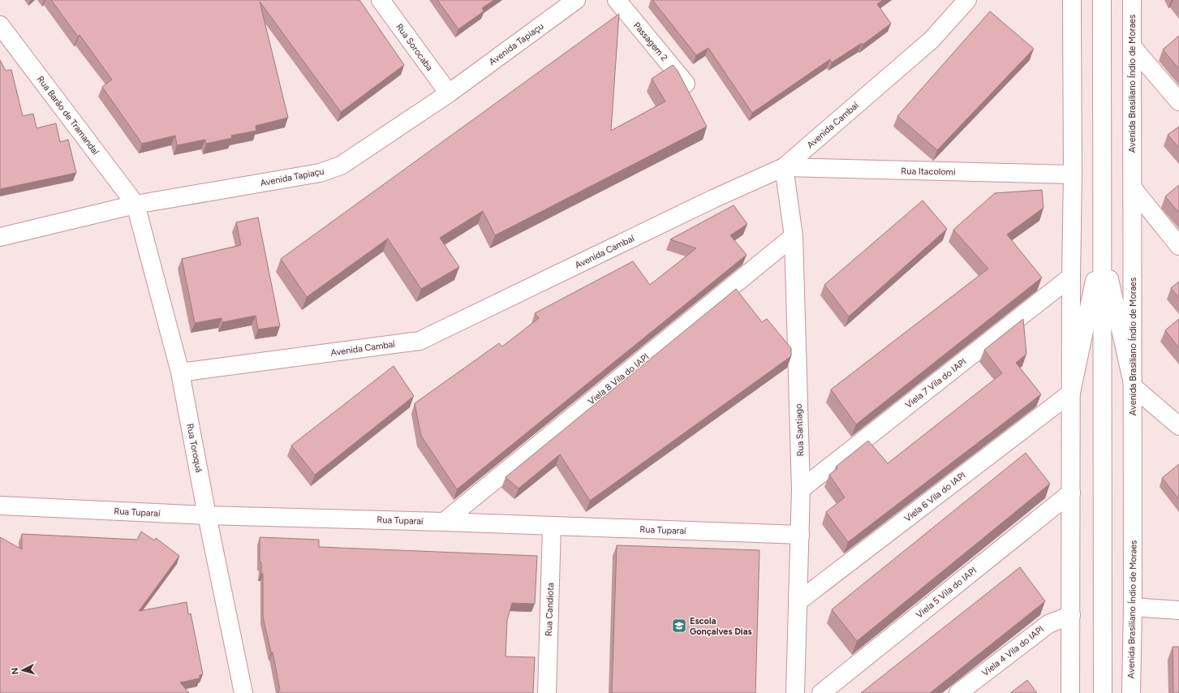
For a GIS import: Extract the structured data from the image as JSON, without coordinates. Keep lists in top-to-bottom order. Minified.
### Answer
{"streets":{"street":["Passagem 2","Avenida Tapiaçu","Rua Sorocaba","Avenida Brasiliano Índio de Moraes","Rua Barão de Tramandaí","Avenida Cambaí","Rua Itacolomi","Viela 8 Vila do IAPI","Viela 7 Vila do IAPI","Rua Santiago","Rua Toroquá","Viela 6 Vila do IAPI","Rua Tuparaí","Viela 5 Vila do IAPI","Rua Candiota","Viela 4 Vila do IAPI"]},"crossings":[["Avenida Tapiaçu","Rua Sorocaba"],["Avenida Tapiaçu","Rua Barão de Tramandaí"],["Avenida Tapiaçu","Rua Toroquá"],["Rua Barão de Tramandaí","Rua Toroquá"],["Avenida Cambaí","Rua Itacolomi"],["Avenida Cambaí","Rua Santiago"],["Avenida Cambaí","Rua Toroquá"],["Rua Itacolomi","Rua Santiago"],["Viela 8 Vila do IAPI","Rua Santiago"],["Viela 8 Vila do IAPI","Rua Tuparaí"],["Viela 7 Vila do IAPI","Rua Santiago"],["Rua Santiago","Viela 6 Vila do IAPI"],["Rua Santiago","Rua Tuparaí"],["Rua Toroquá","Rua Tuparaí"],["Rua Tuparaí","Rua Candiota"]],"places":{"school or university":["Escola Gonçalves Dias"]},"north":"left"}
